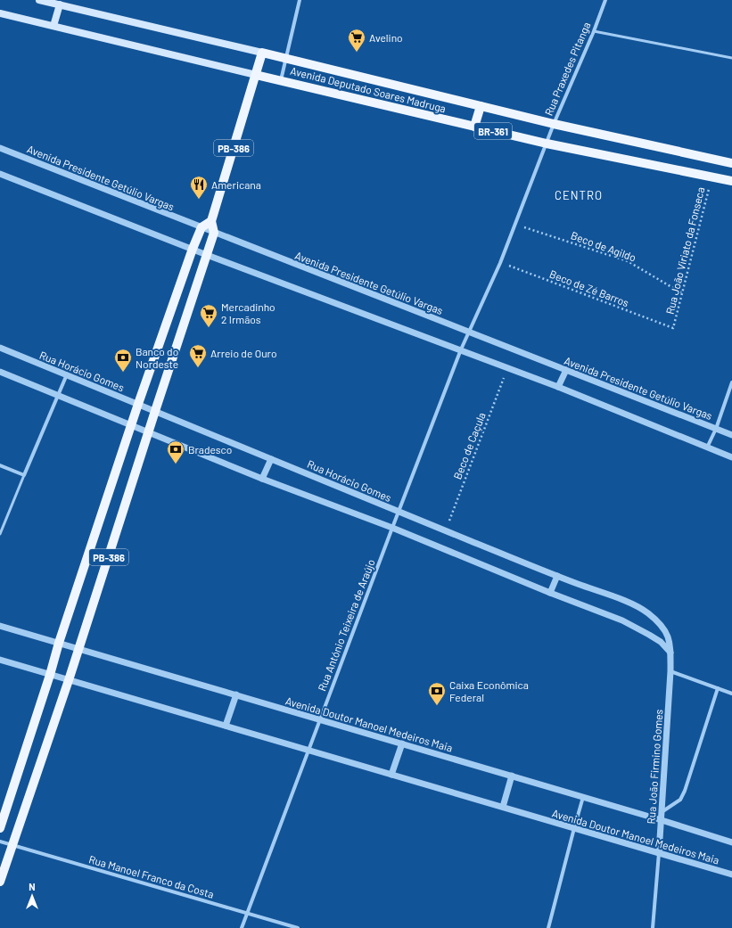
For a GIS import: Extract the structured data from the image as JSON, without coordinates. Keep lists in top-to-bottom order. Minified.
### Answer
{"streets":{"main road":["Avenida Deputado Soares Madruga","BR-361","PB-386"],"street":["Rua Praxedes Pitanga","Avenida Presidente Getúlio Vargas","Rua Horácio Gomes","Rua António Teixeira de Araújo","Avenida Doutor Manoel Medeiros Maia","Rua João Firmino Gomes","Rua Manoel Franco da Costa"],"path":["Beco de Agildo","Rua João Viriato da Fonseca","Beco de Zé Barros","Beco de Caçula"]},"crossings":[["Rua Praxedes Pitanga","Avenida Deputado Soares Madruga"],["Rua Praxedes Pitanga","Beco de Agildo"],["Rua Praxedes Pitanga","Beco de Zé Barros"],["Rua Praxedes Pitanga","Rua António Teixeira de Araújo"],["Avenida Deputado Soares Madruga","PB-386"],["Avenida Deputado Soares Madruga","Rua João Viriato da Fonseca"],["PB-386","Avenida Presidente Getúlio Vargas"],["PB-386","Rua Horácio Gomes"],["PB-386","Avenida Doutor Manoel Medeiros Maia"],["PB-386","Rua Manoel Franco da Costa"],["Avenida Presidente Getúlio Vargas","Rua António Teixeira de Araújo"],["Beco de Agildo","Rua João Viriato da Fonseca"],["Rua João Viriato da Fonseca","Beco de Zé Barros"],["Beco de Zé Barros","Rua António Teixeira de Araújo"],["Rua Horácio Gomes","Beco de Caçula"],["Rua Horácio Gomes","Rua António Teixeira de Araújo"],["Rua Horácio Gomes","Rua João Firmino Gomes"],["Rua António Teixeira de Araújo","Avenida Doutor Manoel Medeiros Maia"],["Rua António Teixeira de Araújo","Rua Manoel Franco da Costa"],["Avenida Doutor Manoel Medeiros Maia","Rua João Firmino Gomes"]],"districts":["CENTRO"],"places":{"supermarket":["Avelino","Mercadinho 2 Irmãos","Arreio de Ouro"],"restaurant":["Americana"],"bank":["Banco do Nordeste","Bradesco","Caixa Econômica Federal"]},"north":"top"}
